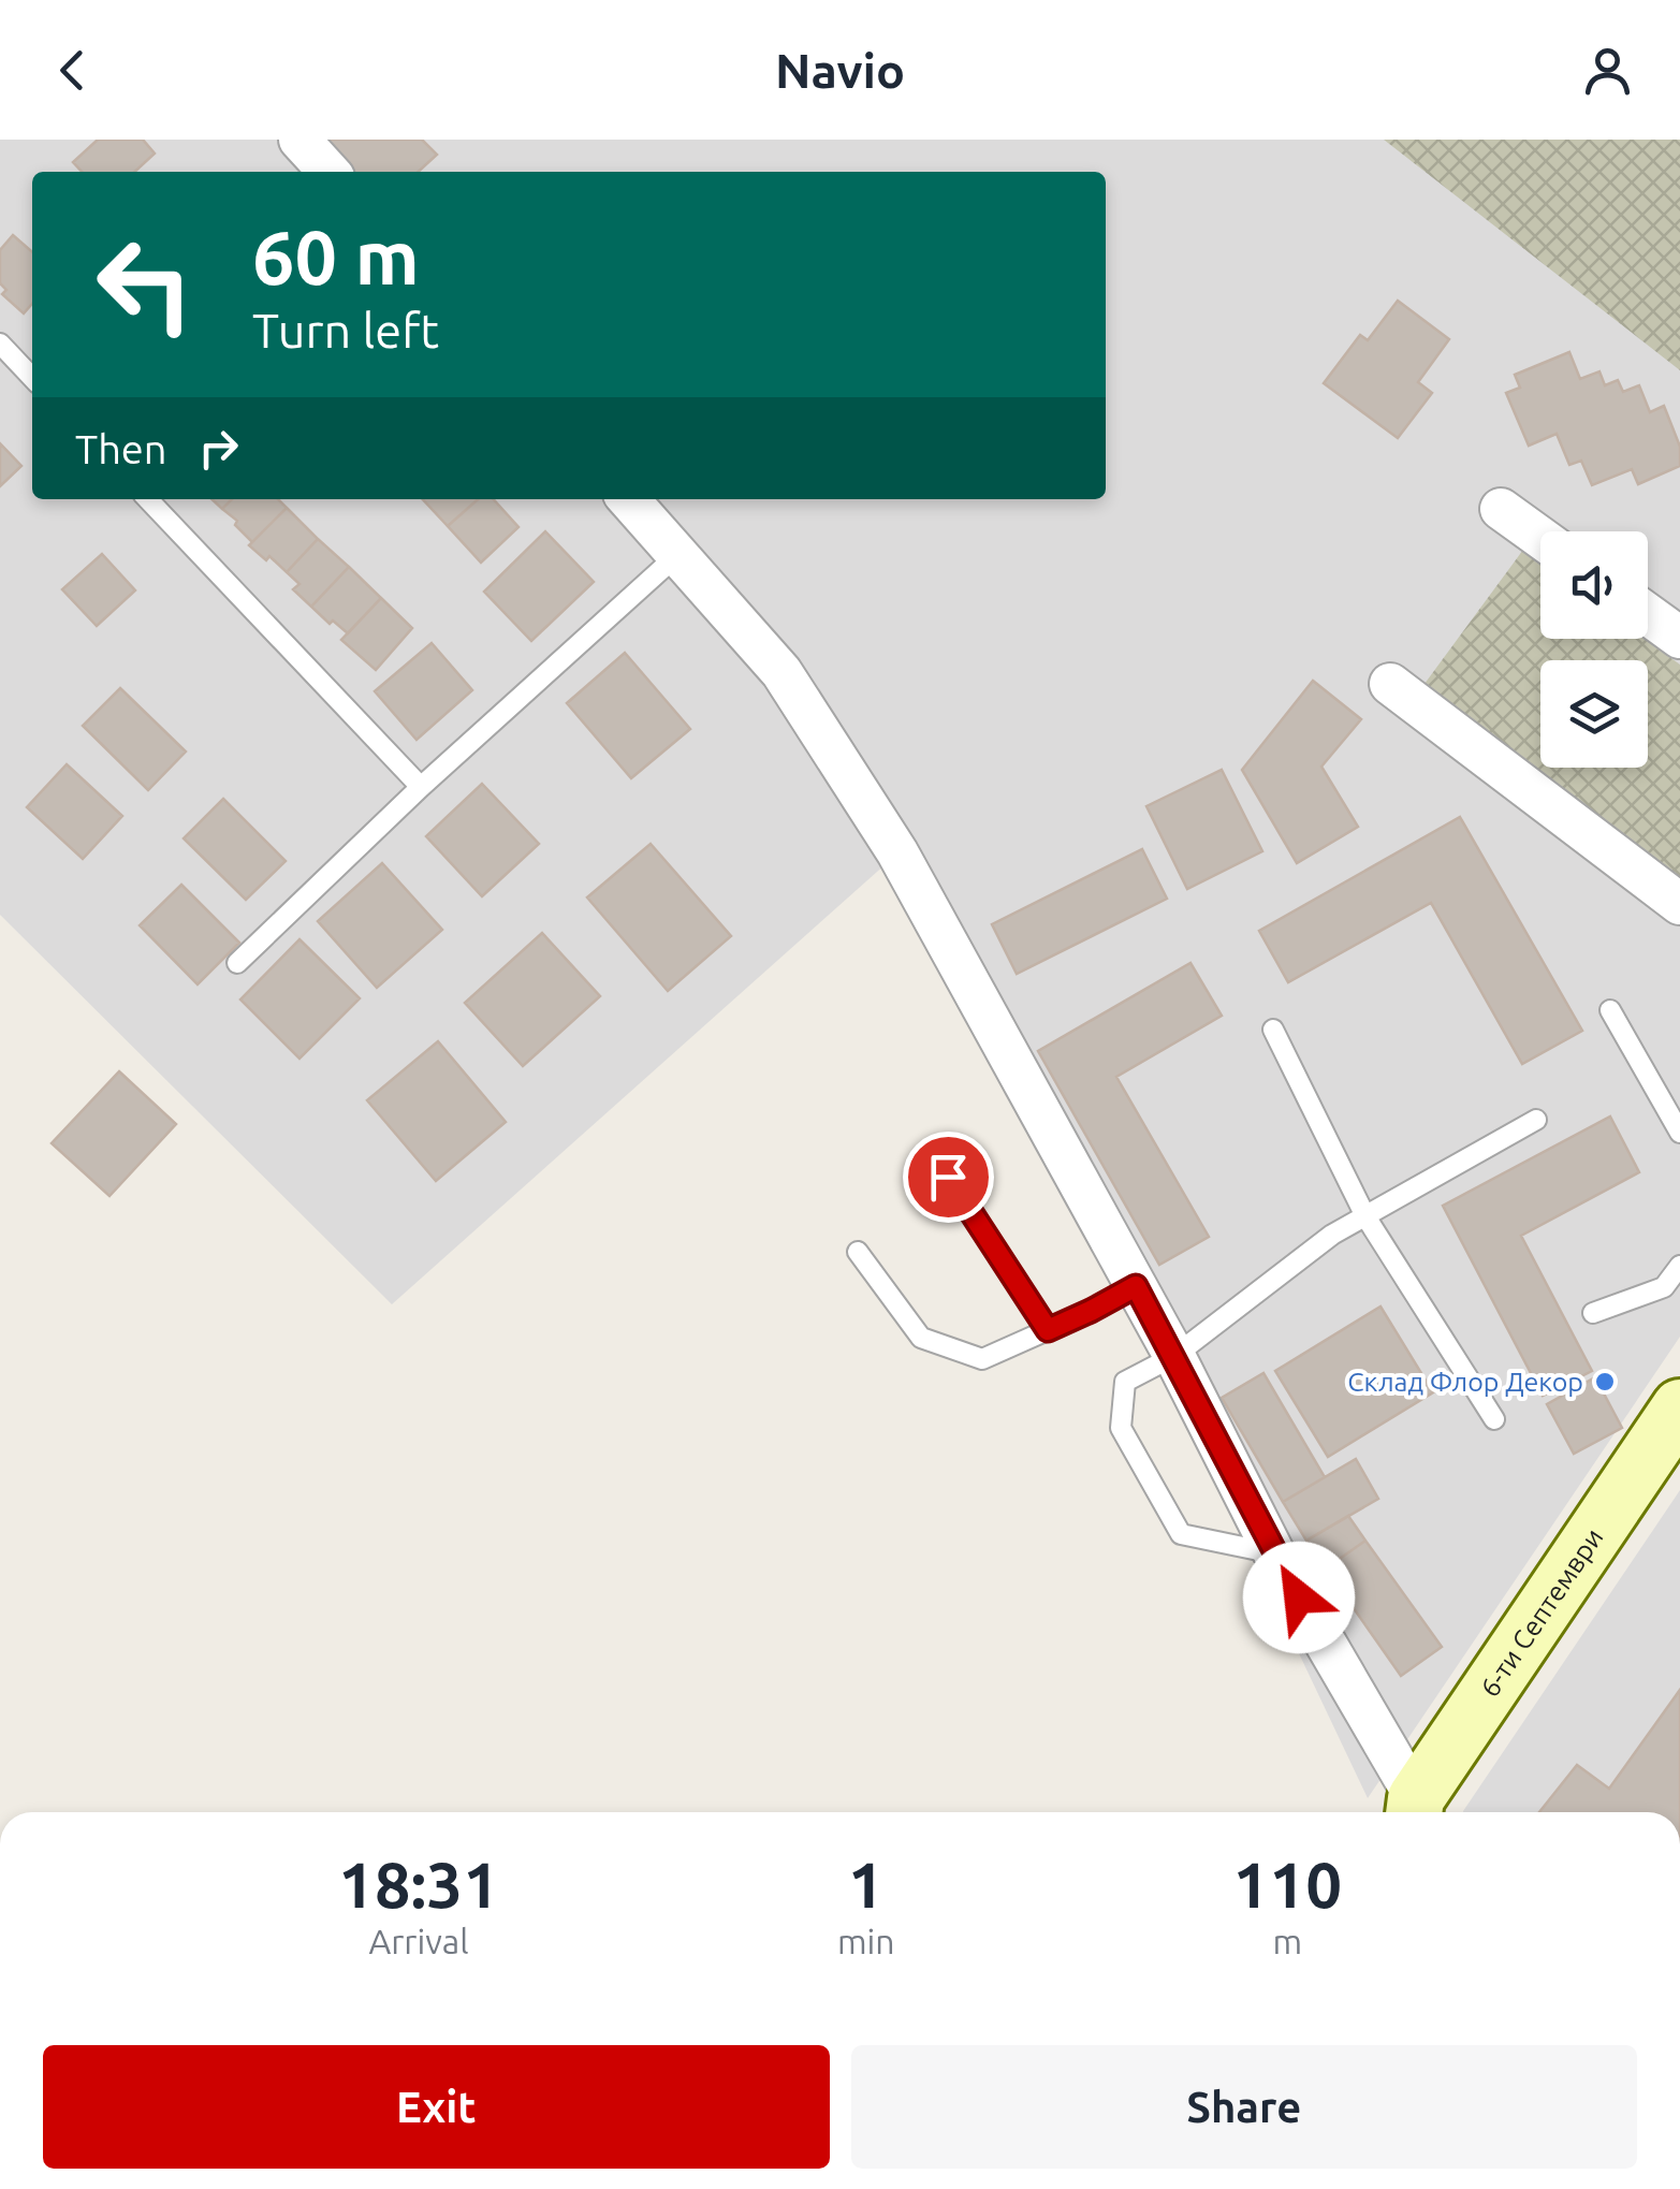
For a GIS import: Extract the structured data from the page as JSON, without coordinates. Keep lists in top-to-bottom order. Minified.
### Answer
{"streets":{"street":["6-ти Септември"]},"places":["Склад Флор Декор"],"page":{"header":"Navio","turn":["60 m","Turn left"],"then":"Then","eta":["18:31","Arrival","1","min","110","m"],"buttons":["Exit","Share"]}}
